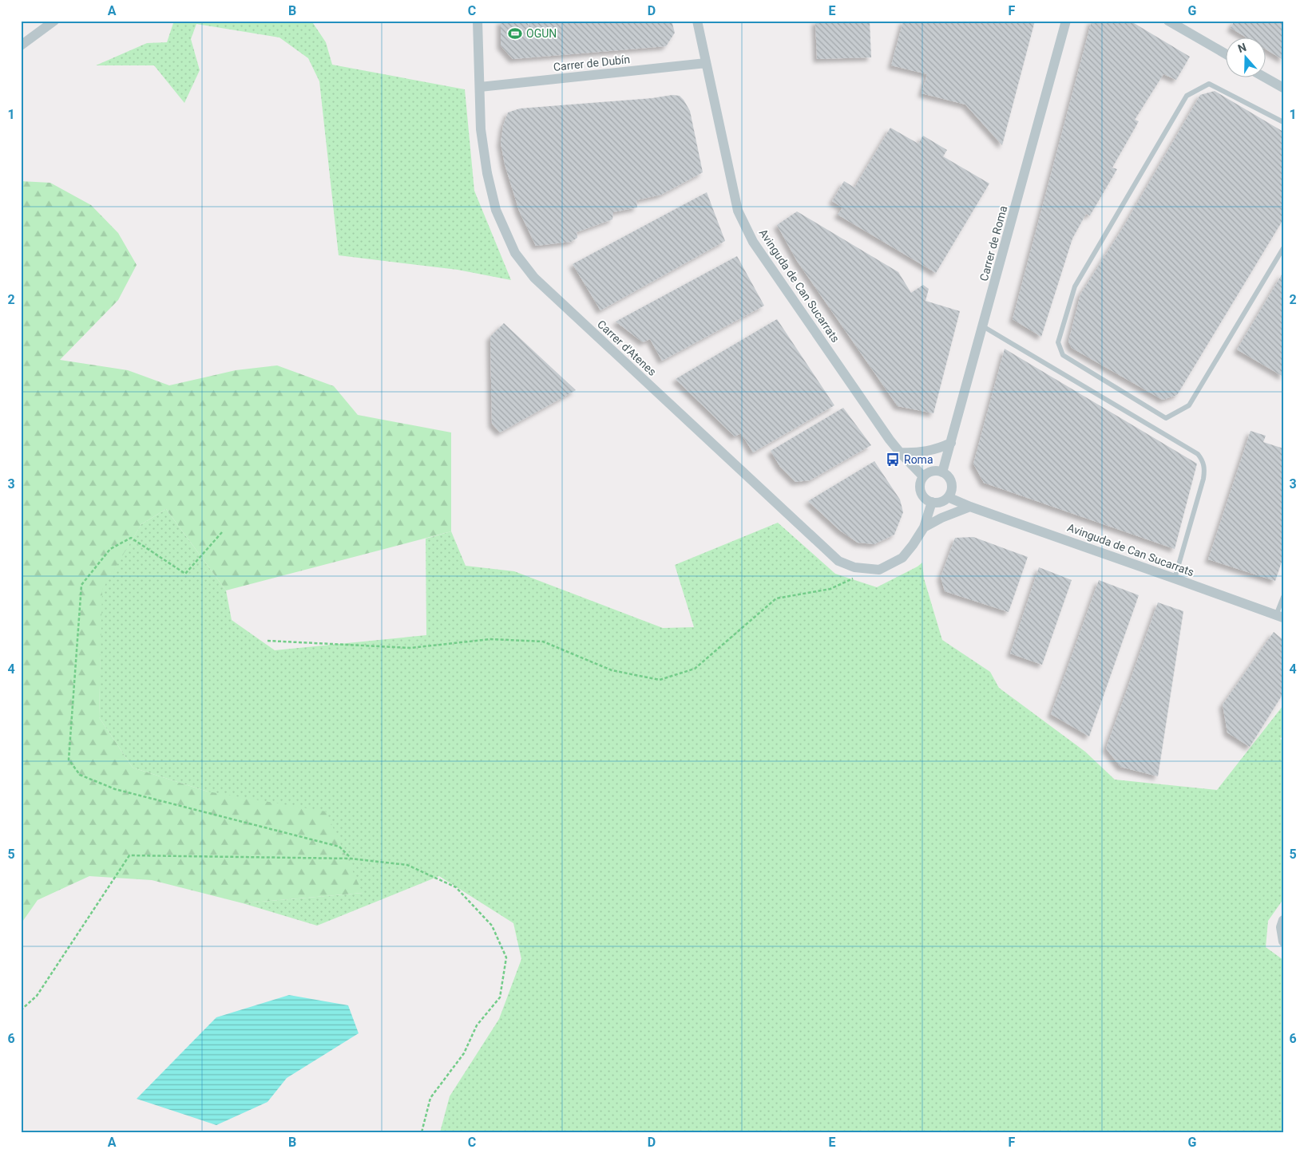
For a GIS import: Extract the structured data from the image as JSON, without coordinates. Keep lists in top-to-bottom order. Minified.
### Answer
{"streets":{"street":["Carrer de Dubín","Carrer de Roma","Avinguda de Can Sucarrats","Carrer d'Atenes"]},"crossings":[["Carrer de Dubín","Avinguda de Can Sucarrats"],["Carrer de Dubín","Carrer d'Atenes"],["Carrer de Roma","Avinguda de Can Sucarrats"]],"places":{"sports":["OGUN"],"bus stop":["Roma"]},"north":"top","grid":{"columns":["A","B","C","D","E","F","G"],"rows":["1","2","3","4","5","6"]}}
